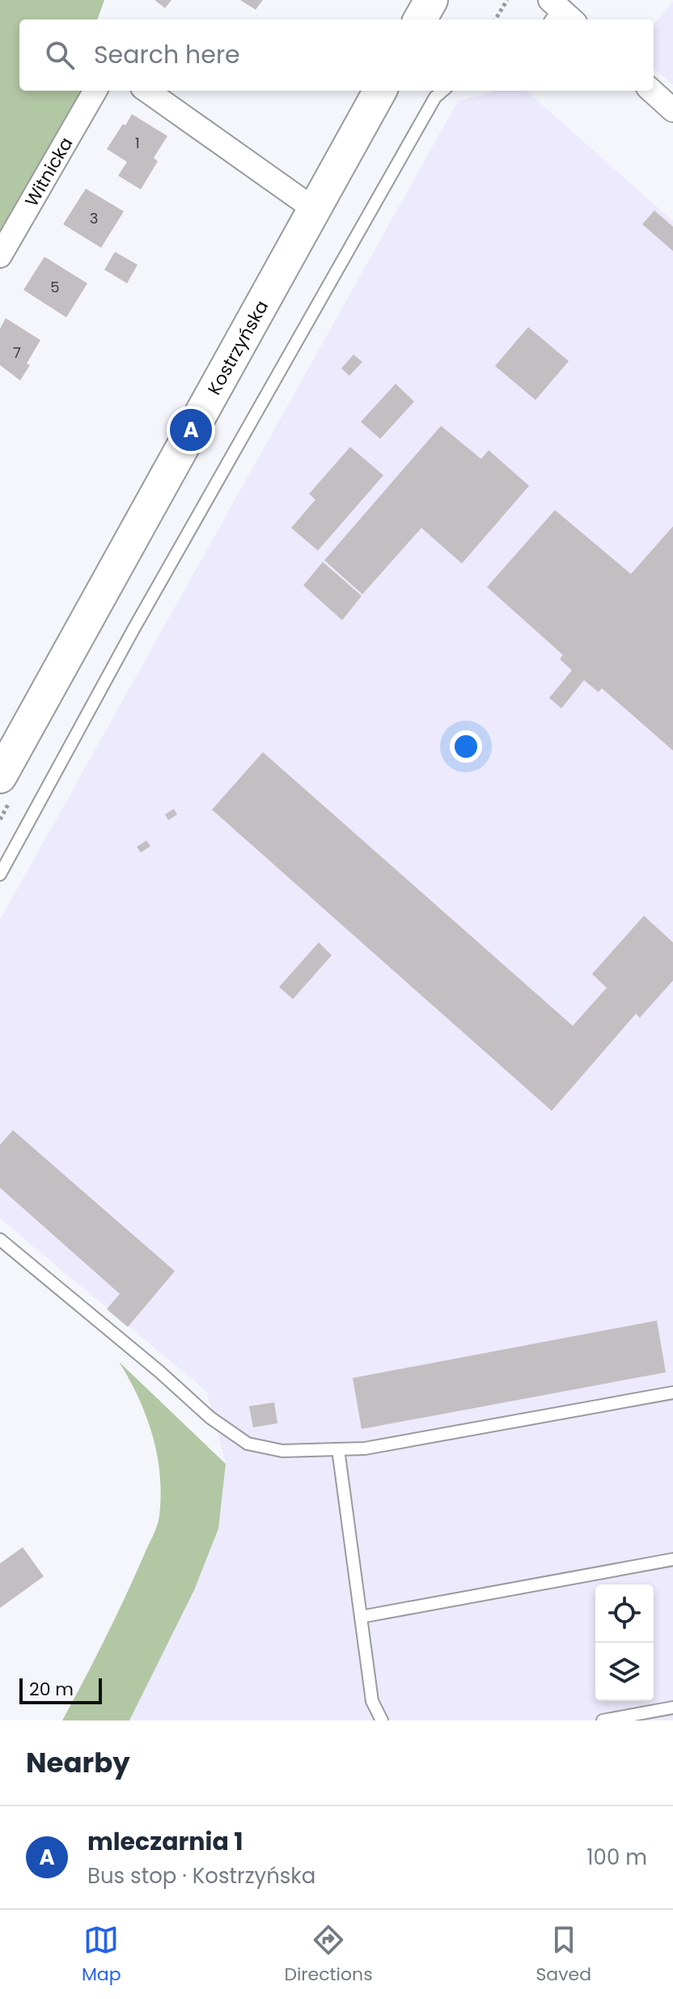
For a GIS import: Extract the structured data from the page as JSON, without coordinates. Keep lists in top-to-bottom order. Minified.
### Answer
{"streets":{"main road":["Kostrzyńska"],"street":["Witnicka"]},"house_numbers":["1","3","5","7"],"scale_bar":"20 m","page":{"search":"Search here","pins":"A","scale":"20 m","heading":"Nearby","list":[{"mark":"A","name":"mleczarnia 1","note":"Bus stop · Kostrzyńska","value":"100 m"}],"nav":["Map","Directions","Saved"]}}
